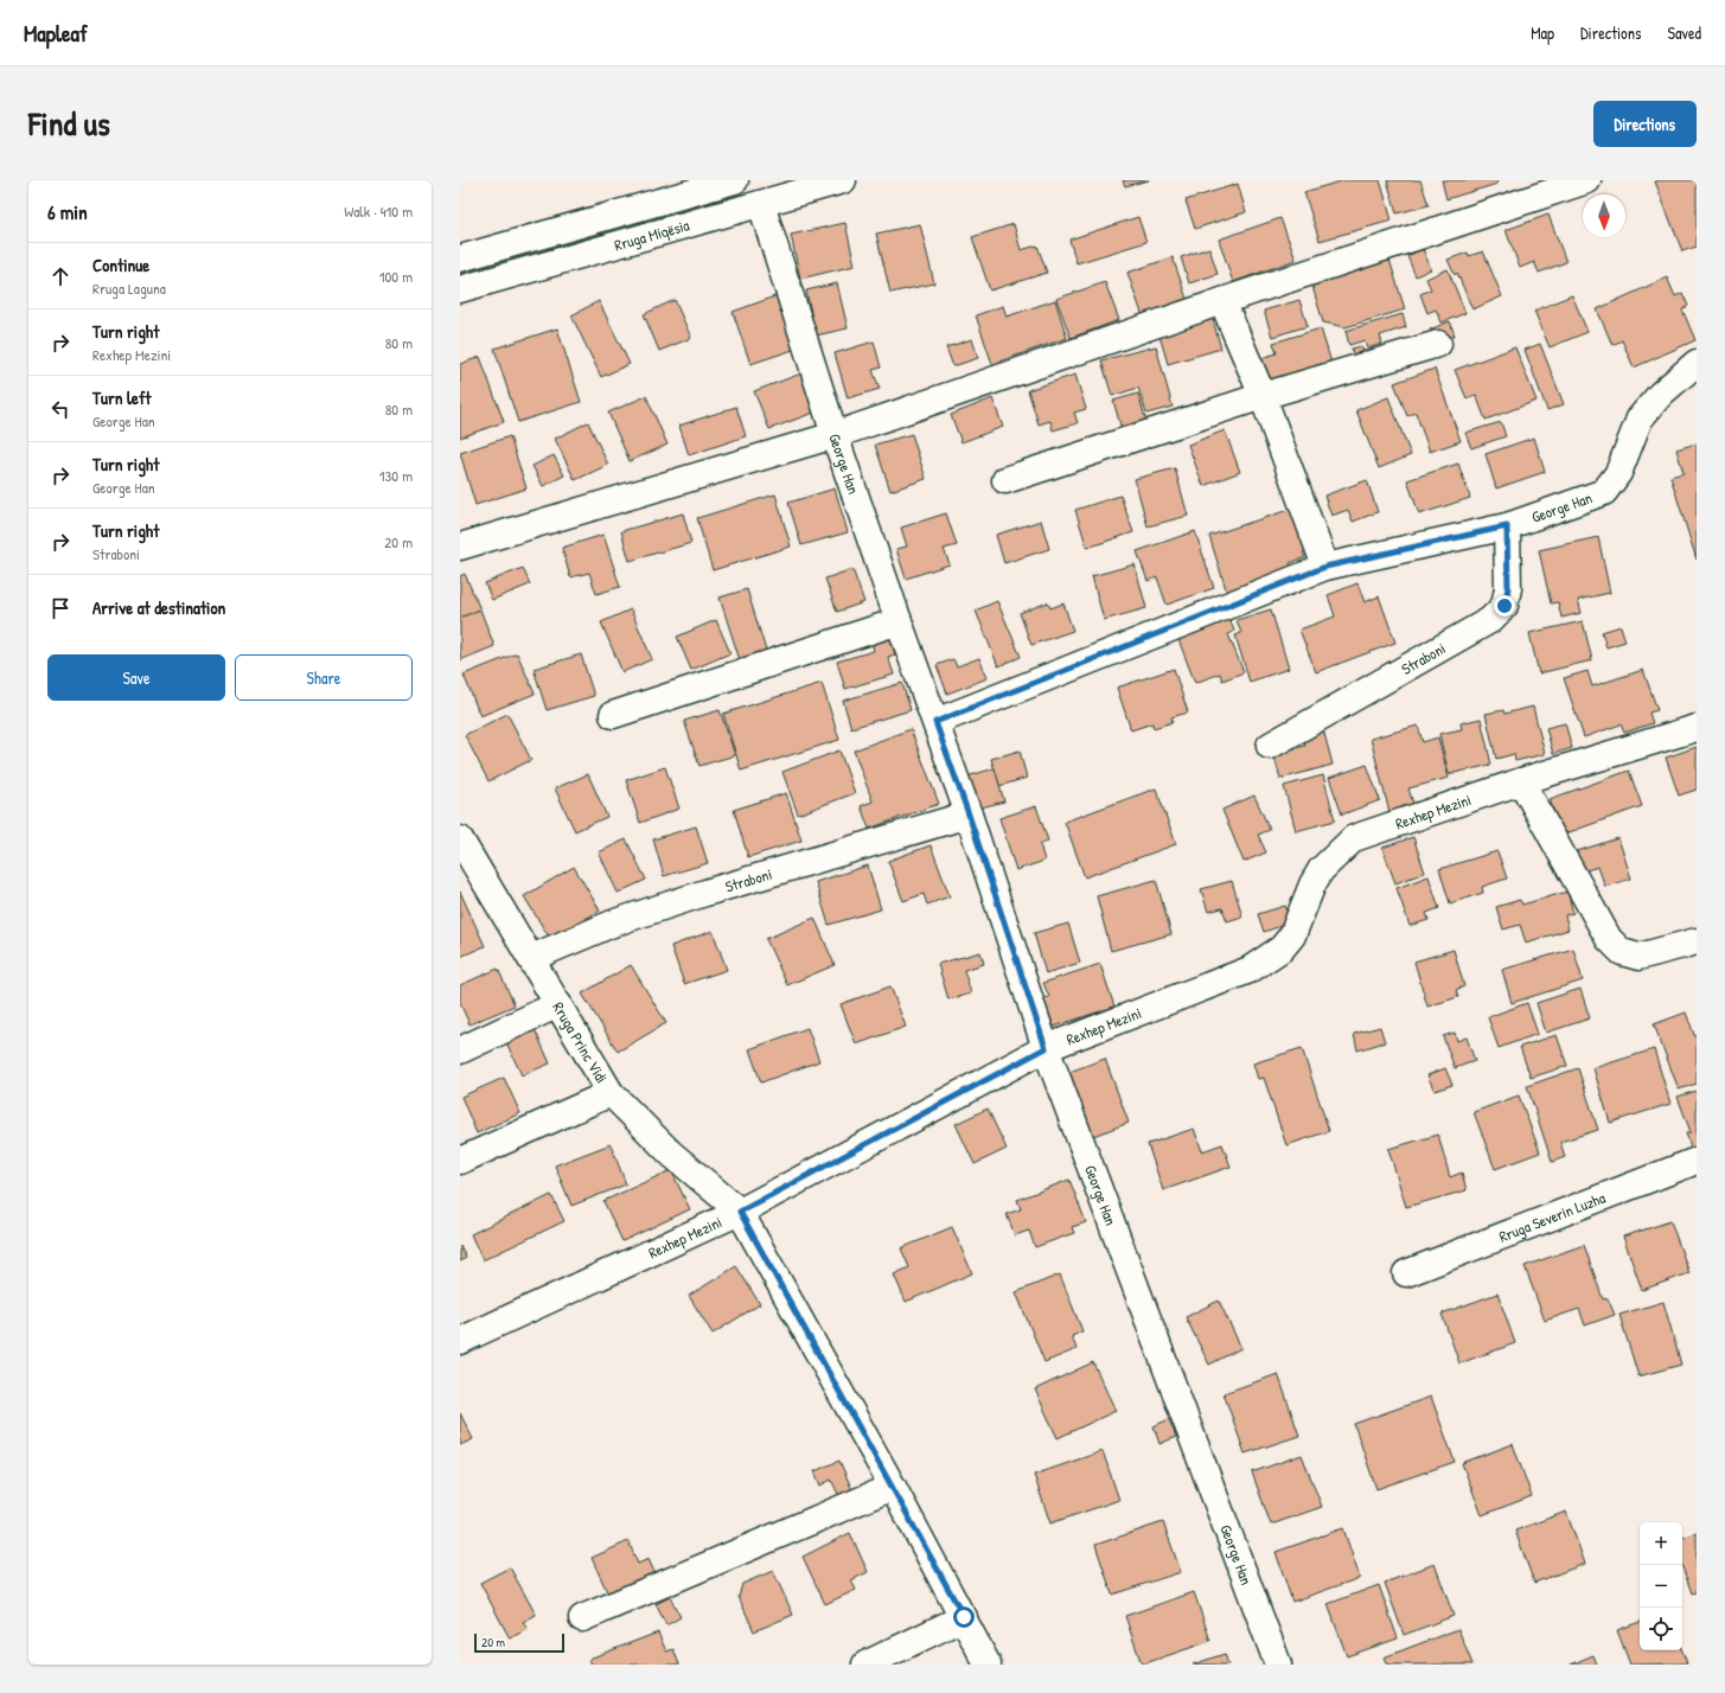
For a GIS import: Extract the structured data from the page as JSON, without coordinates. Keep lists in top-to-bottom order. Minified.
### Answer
{"streets":{"street":["Rruga Miqësia","George Han","Straboni","Rexhep Mezini","Rruga Princ Vidi","Rruga Severin Luzha"]},"crossings":[["Rruga Miqësia","George Han"],["George Han","Straboni"],["George Han","Rexhep Mezini"],["Straboni","Rruga Princ Vidi"],["Rexhep Mezini","Rruga Princ Vidi"]],"scale_bar":"20 m","north":"bottom","page":{"header":"Mapleaf","nav":["Map","Directions","Saved"],"title":"Find us","buttons":["Directions",["Save","Share"]],"heading":["6 min","Walk · 410 m"],"list":[["Continue","Rruga Laguna","100 m"],["Turn right","Rexhep Mezini","80 m"],["Turn left","George Han","80 m"],["Turn right","George Han","130 m"],["Turn right","Straboni","20 m"],"Arrive at destination"],"map_buttons":["+","−"],"scale":"20 m"}}
